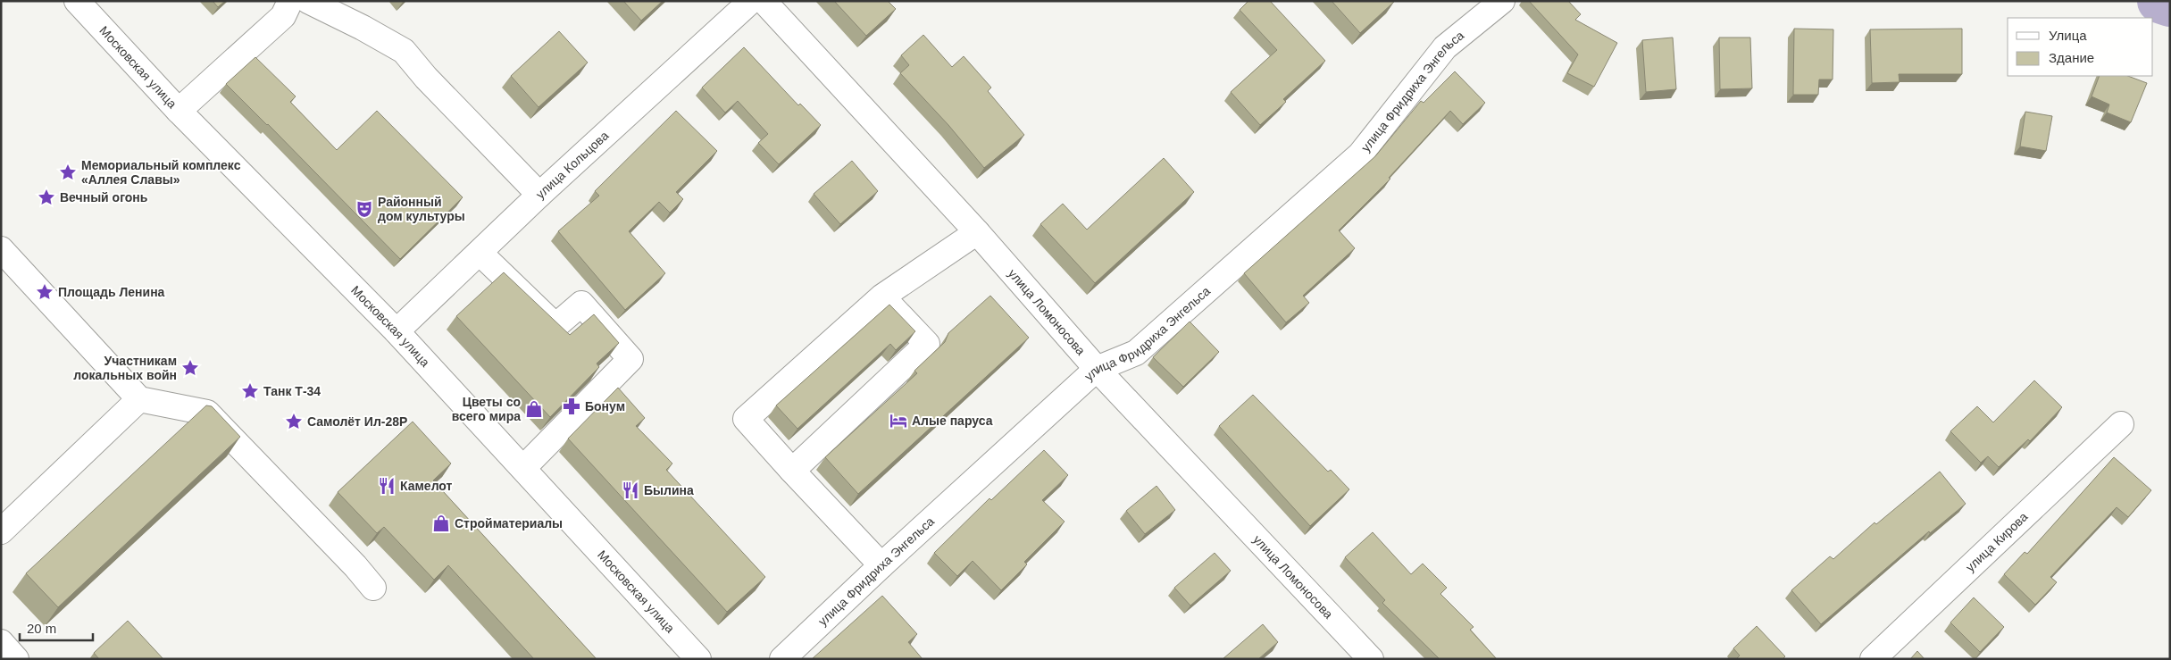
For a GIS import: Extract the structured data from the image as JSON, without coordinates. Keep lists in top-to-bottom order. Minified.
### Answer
{"streets":{"street":["Московская улица","улица Фридриха Энгельса","улица Кольцова","улица Ломоносова","улица Кирова"]},"crossings":[["Московская улица","улица Кольцова"],["улица Фридриха Энгельса","улица Ломоносова"]],"places":{"place":["Мемориальный комплекс «Аллея Славы»","Вечный огонь","Площадь Ленина","Участникам локальных войн","Танк Т-34","Самолёт Ил-28Р"],"theatre":["Районный дом культуры"],"pharmacy":["Бонум"],"shop":["Цветы со всего мира","Стройматериалы"],"hotel":["Алые паруса"],"restaurant":["Камелот","Былина"]},"legend":["Улица","Здание"],"scale_bar":"20 m"}
